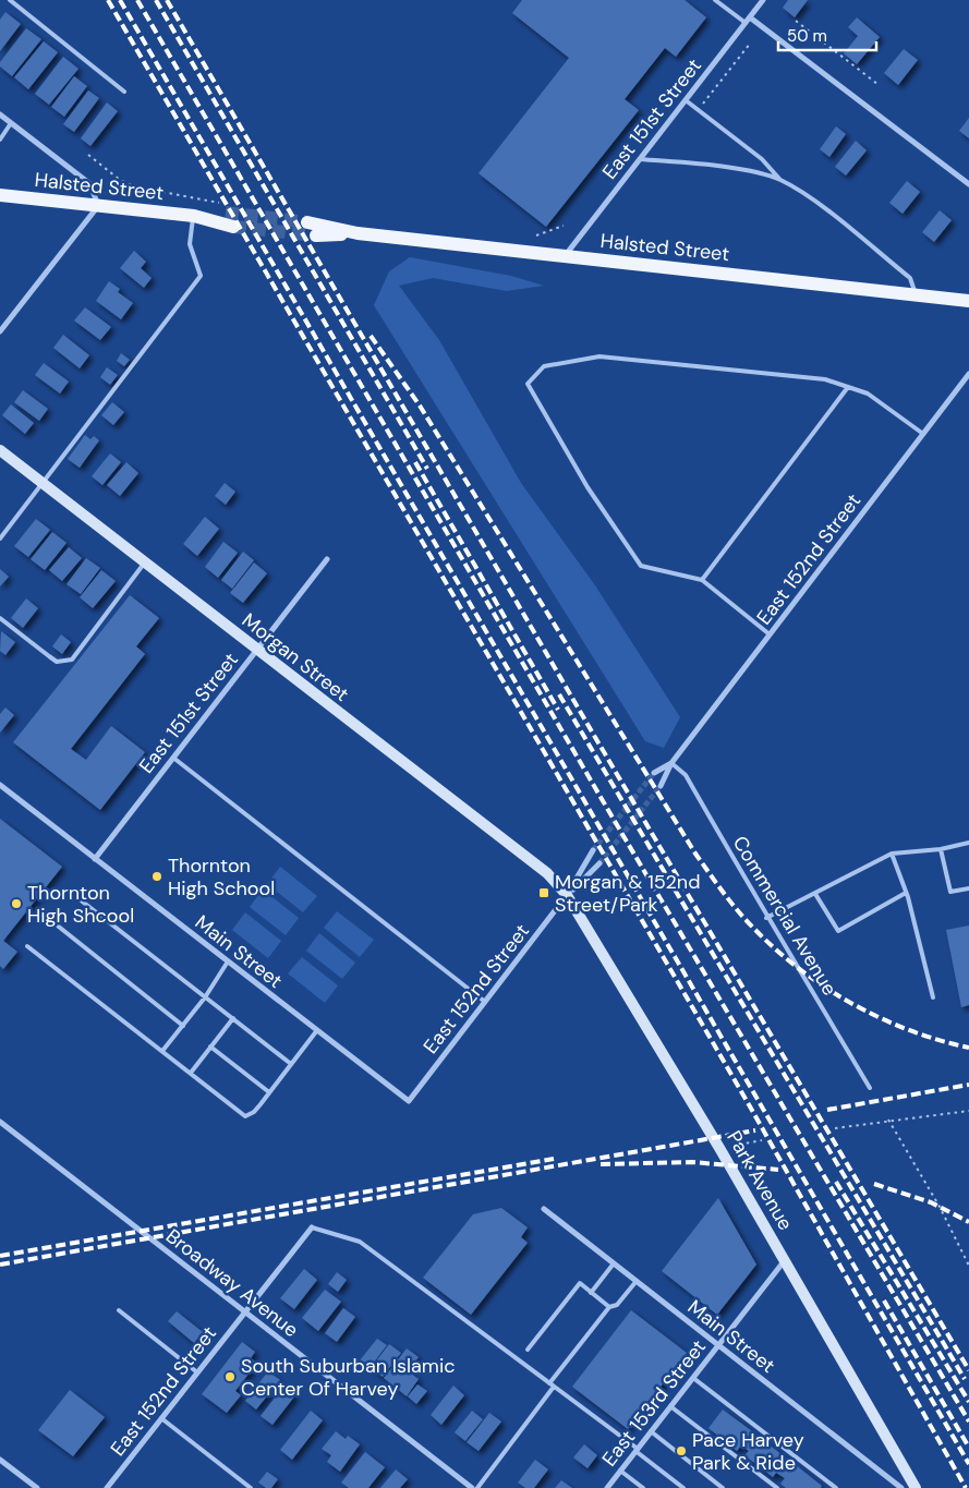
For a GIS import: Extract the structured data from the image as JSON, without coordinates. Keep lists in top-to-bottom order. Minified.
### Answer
{"streets":{"main road":["Halsted Street"],"street":["East 151st Street","East 152nd Street","Morgan Street","Main Street","Park Avenue","Broadway Avenue","East 153rd Street"],"lane":["Commercial Avenue"]},"crossings":[["East 151st Street","Halsted Street"],["East 151st Street","Morgan Street"],["East 151st Street","Main Street"],["East 152nd Street","Morgan Street"],["East 152nd Street","Commercial Avenue"],["East 152nd Street","Main Street"],["East 152nd Street","Park Avenue"],["East 152nd Street","Broadway Avenue"],["Morgan Street","Park Avenue"],["Main Street","East 153rd Street"],["Park Avenue","East 153rd Street"]],"places":{"other":["Thornton High School","Thornton High Shcool","South Suburban Islamic Center Of Harvey","Pace Harvey Park & Ride"],"transit":["Morgan & 152nd Street/Park"]},"scale_bar":"50 m"}
